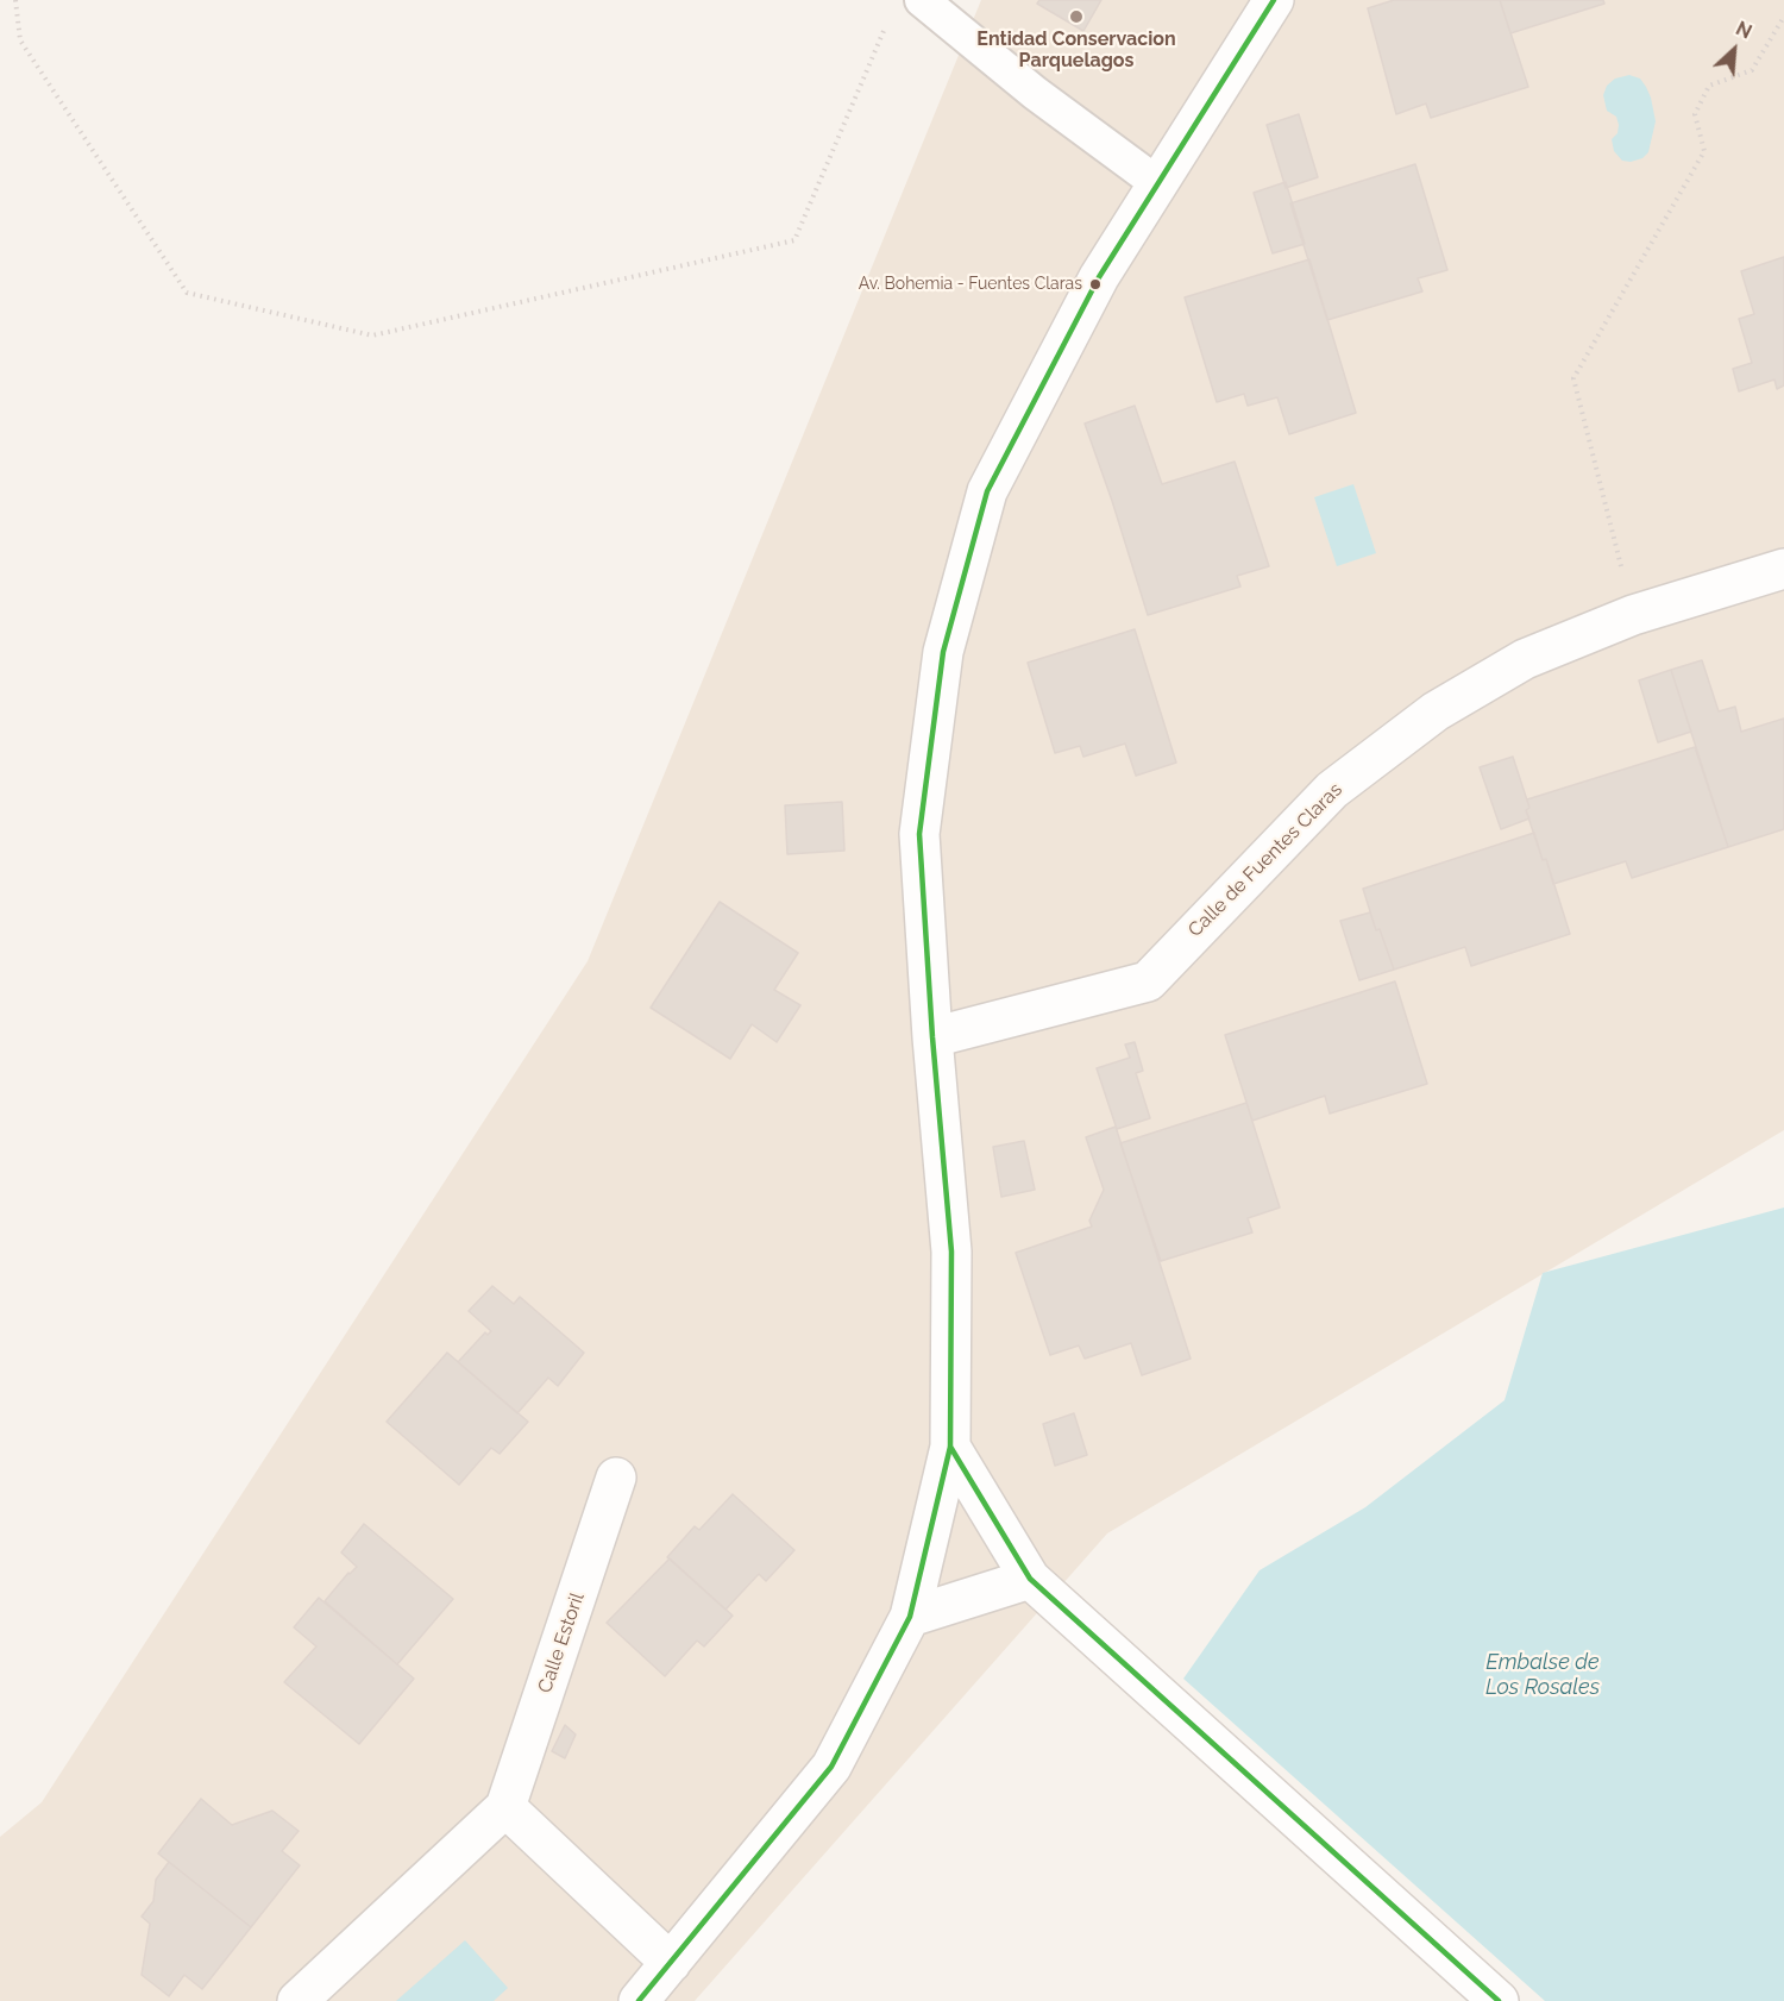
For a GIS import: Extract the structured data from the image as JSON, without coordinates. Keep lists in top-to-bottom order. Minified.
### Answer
{"streets":{"street":["Calle de Fuentes Claras","Calle Estoril"]},"water":["Embalse de Los Rosales"],"places":["Entidad Conservacion Parquelagos","Av. Bohemia - Fuentes Claras"],"north":"top right"}
